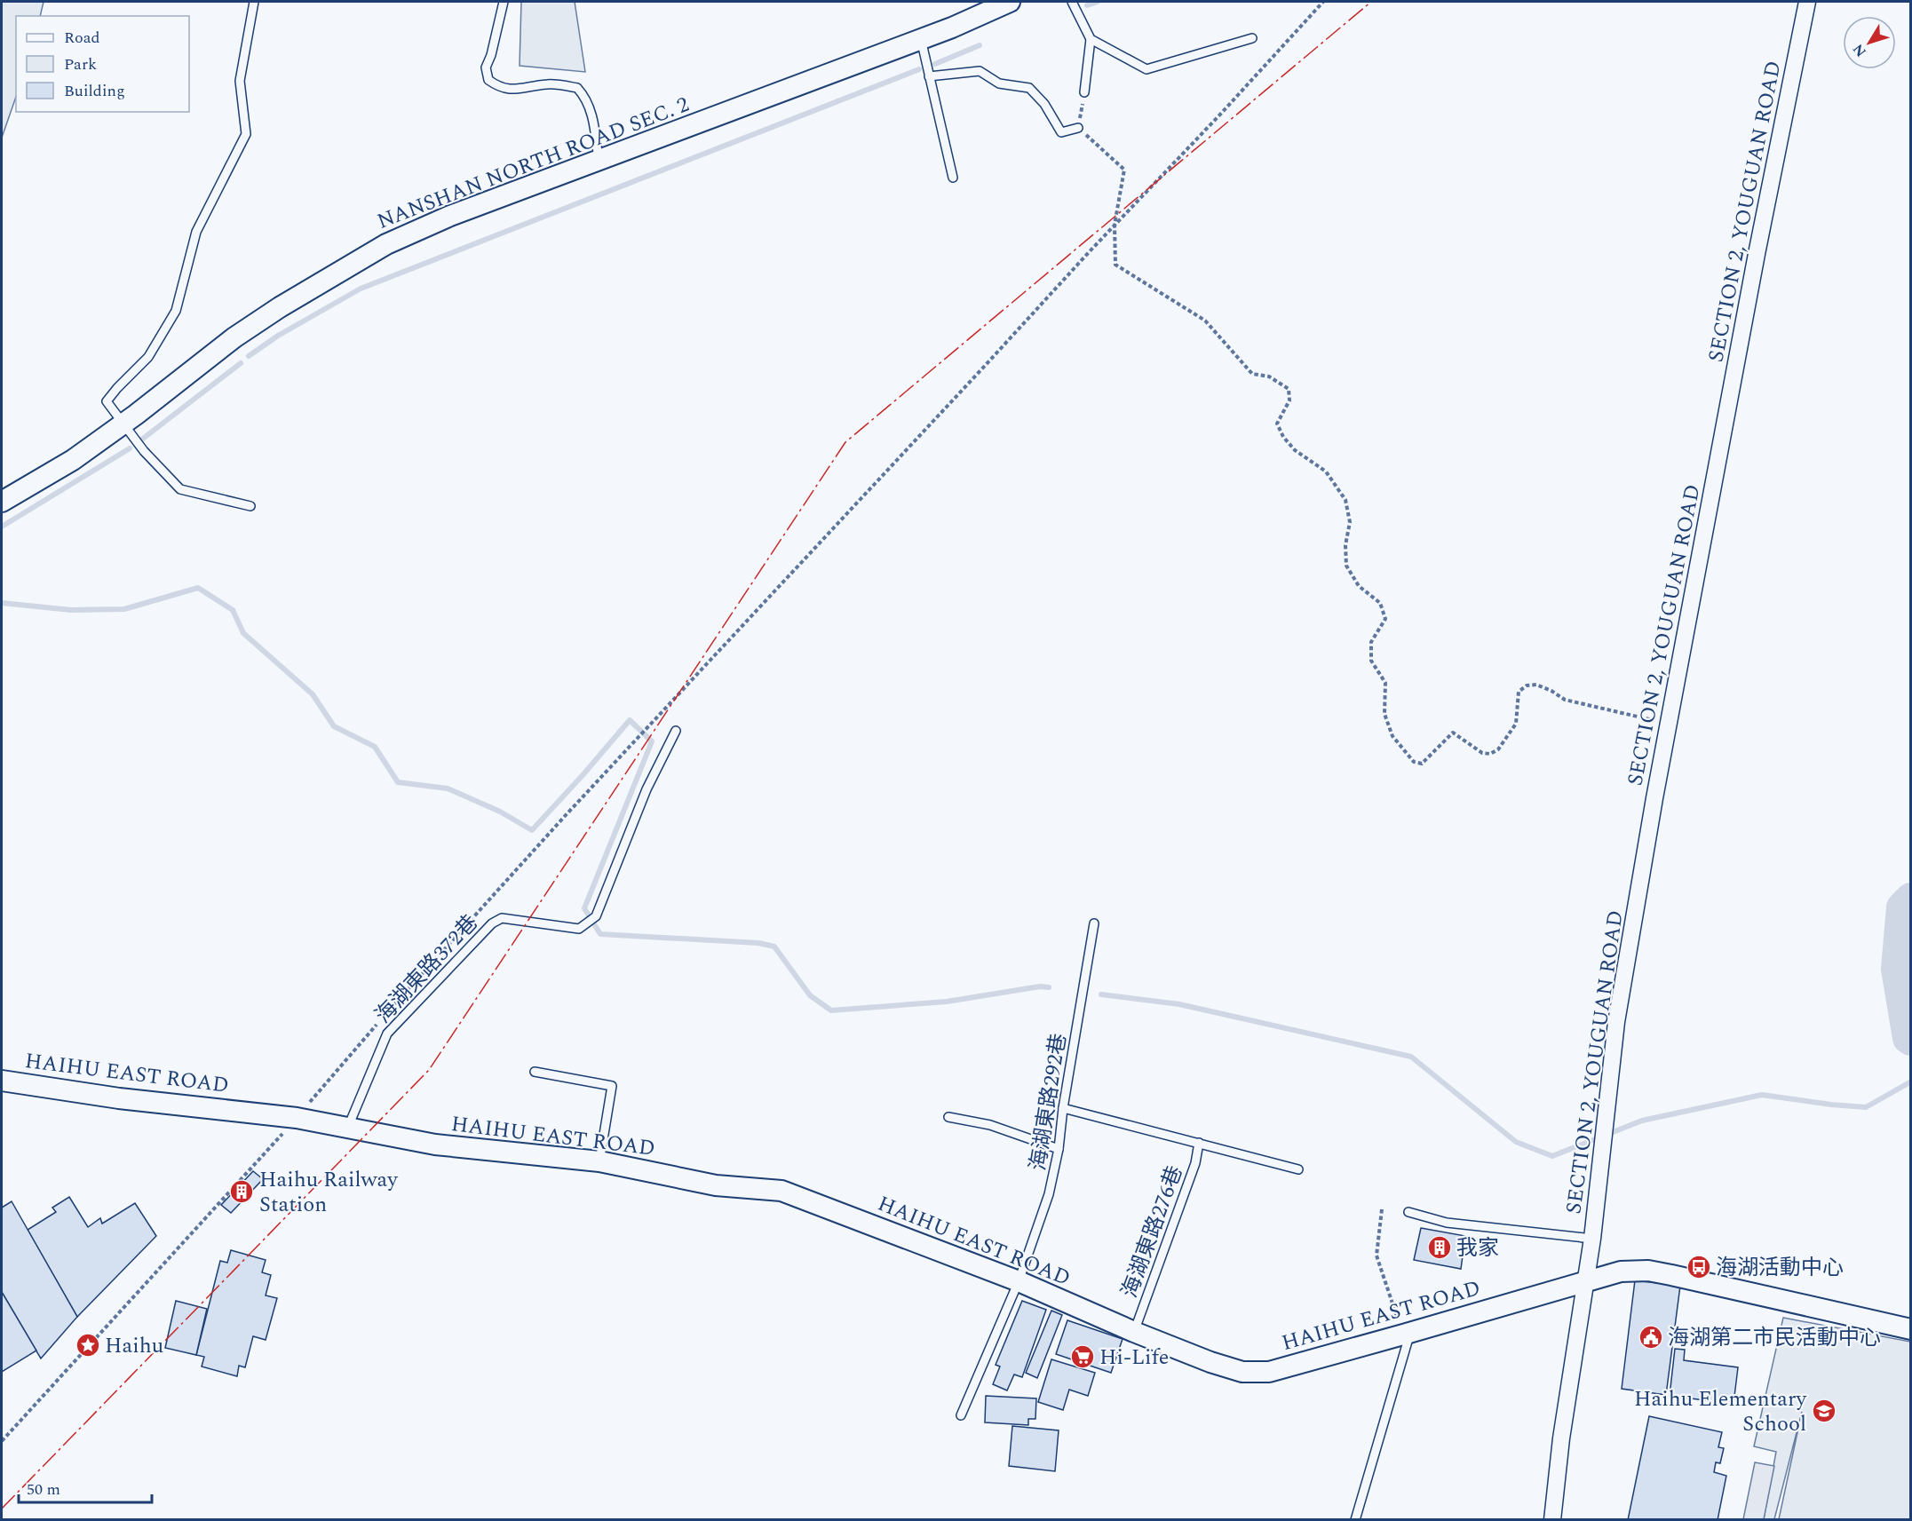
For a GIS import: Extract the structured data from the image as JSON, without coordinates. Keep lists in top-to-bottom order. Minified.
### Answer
{"streets":{"street":["NANSHAN NORTH ROAD SEC. 2","SECTION 2, YOUGUAN ROAD","HAIHU EAST ROAD"],"lane":["海湖東路372巷","海湖東路292巷","海湖東路276巷"]},"crossings":[["SECTION 2, YOUGUAN ROAD","HAIHU EAST ROAD"],["海湖東路372巷","HAIHU EAST ROAD"],["HAIHU EAST ROAD","海湖東路292巷"],["HAIHU EAST ROAD","海湖東路276巷"],["海湖東路292巷","海湖東路276巷"]],"places":{"building":["Haihu Railway Station","我家"],"bus stop":["海湖活動中心"],"public building":["海湖第二市民活動中心"],"place":["Haihu"],"supermarket":["Hi-Life"],"school or university":["Haihu Elementary School"]},"legend":["Road","Park","Building"],"scale_bar":"50 m","north":"bottom left"}
